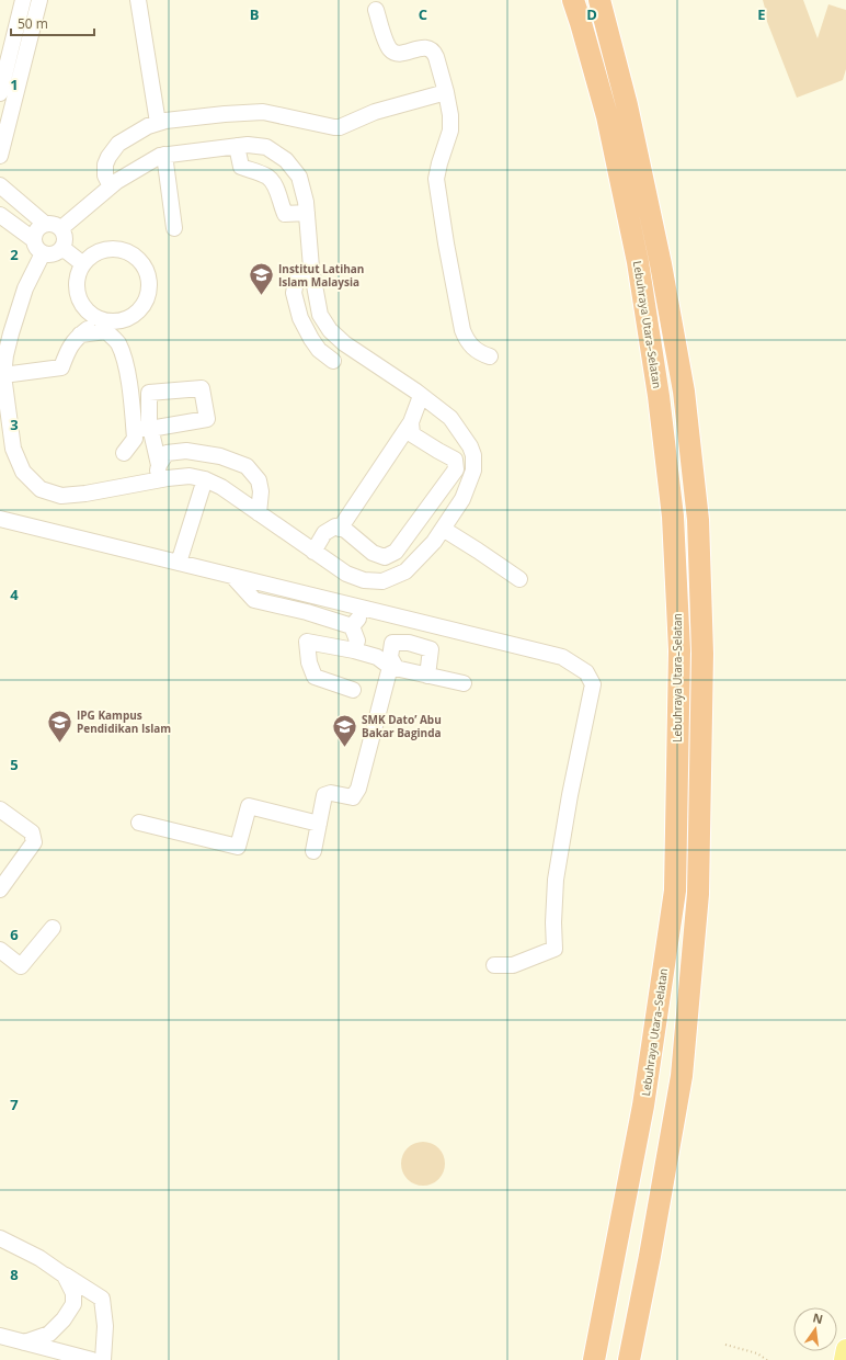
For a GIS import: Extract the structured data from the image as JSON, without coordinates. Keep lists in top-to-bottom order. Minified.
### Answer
{"streets":{"highway":["Lebuhraya Utara–Selatan"]},"places":{"school or university":["Institut Latihan Islam Malaysia","IPG Kampus Pendidikan Islam","SMK Dato’ Abu Bakar Baginda"]},"scale_bar":"50 m","north":"top","grid":{"columns":["B","C","D","E"],"rows":["1","2","3","4","5","6","7","8"]}}
